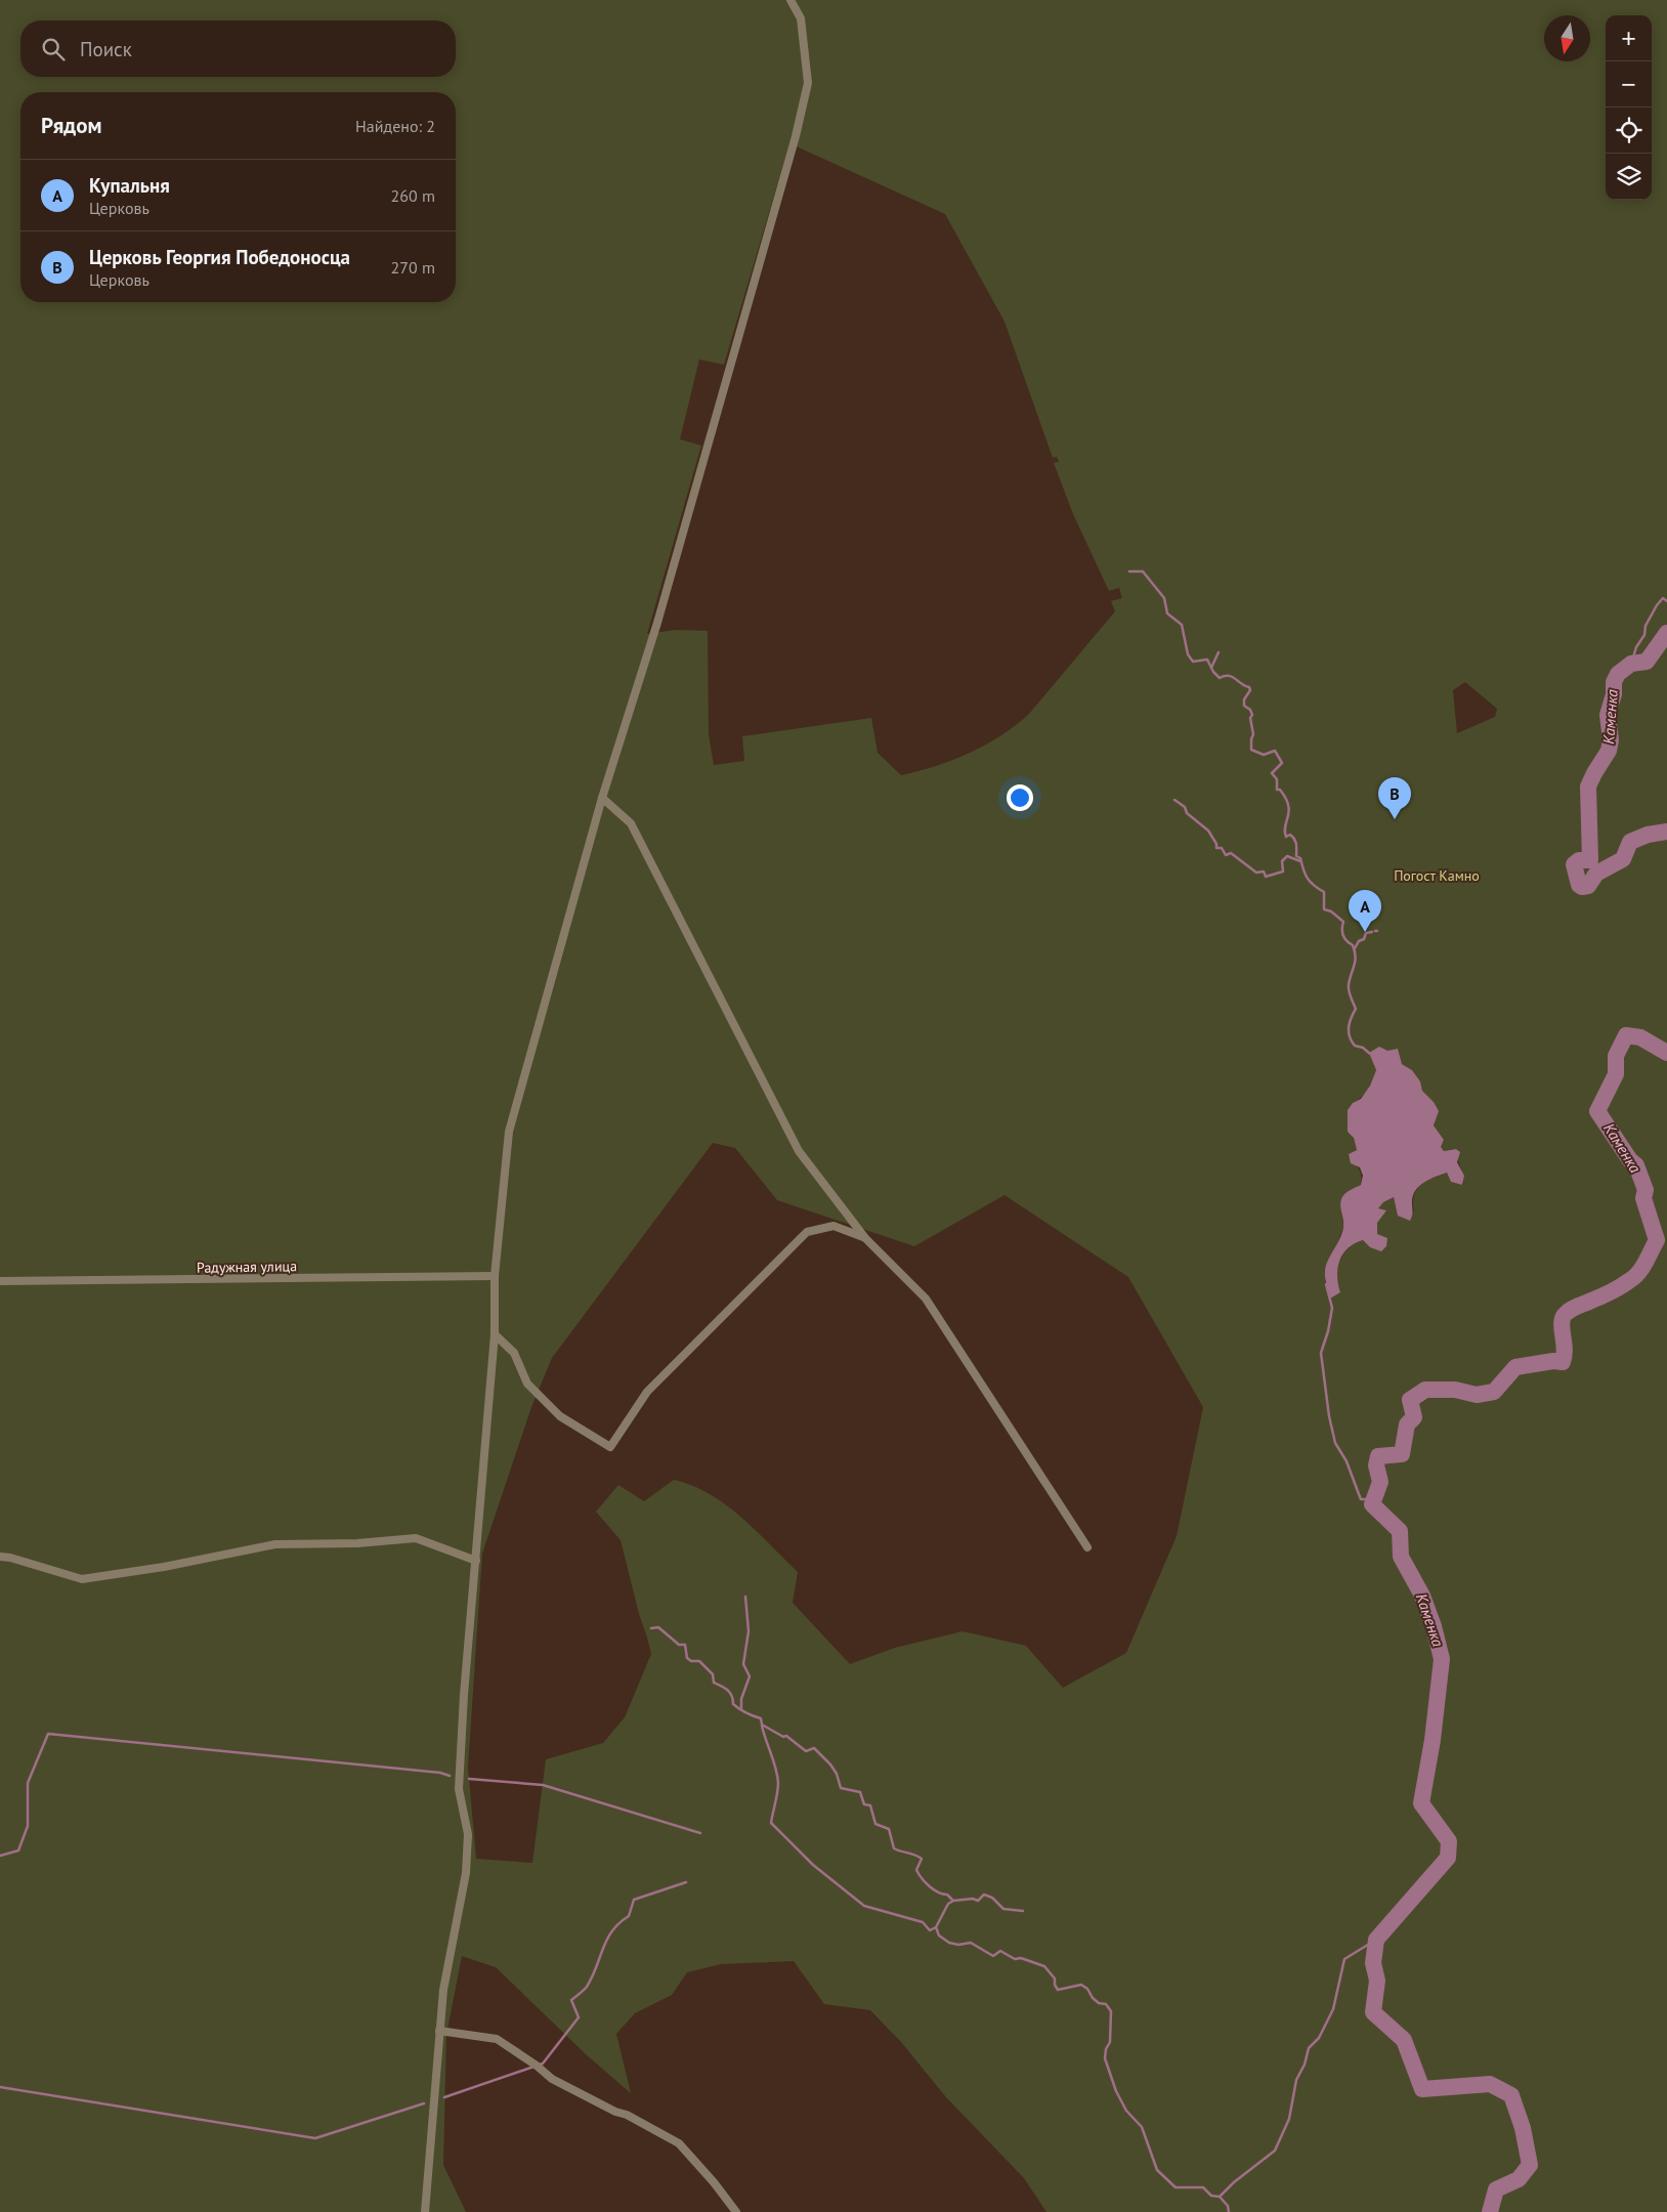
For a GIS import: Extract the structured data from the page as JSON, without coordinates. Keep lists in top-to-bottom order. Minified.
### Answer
{"streets":{"street":["Радужная улица"]},"water":["Каменка"],"parks":["Погост Камно"],"north":"bottom","page":{"map_buttons":["+","−"],"search":"Поиск","heading":["Рядом","Найдено: 2"],"list":[{"mark":"A","name":"Купальня","note":"Церковь","value":"260 m"},{"mark":"B","name":"Церковь Георгия Победоносца","note":"Церковь","value":"270 m"}],"pins":["B","A"]}}
